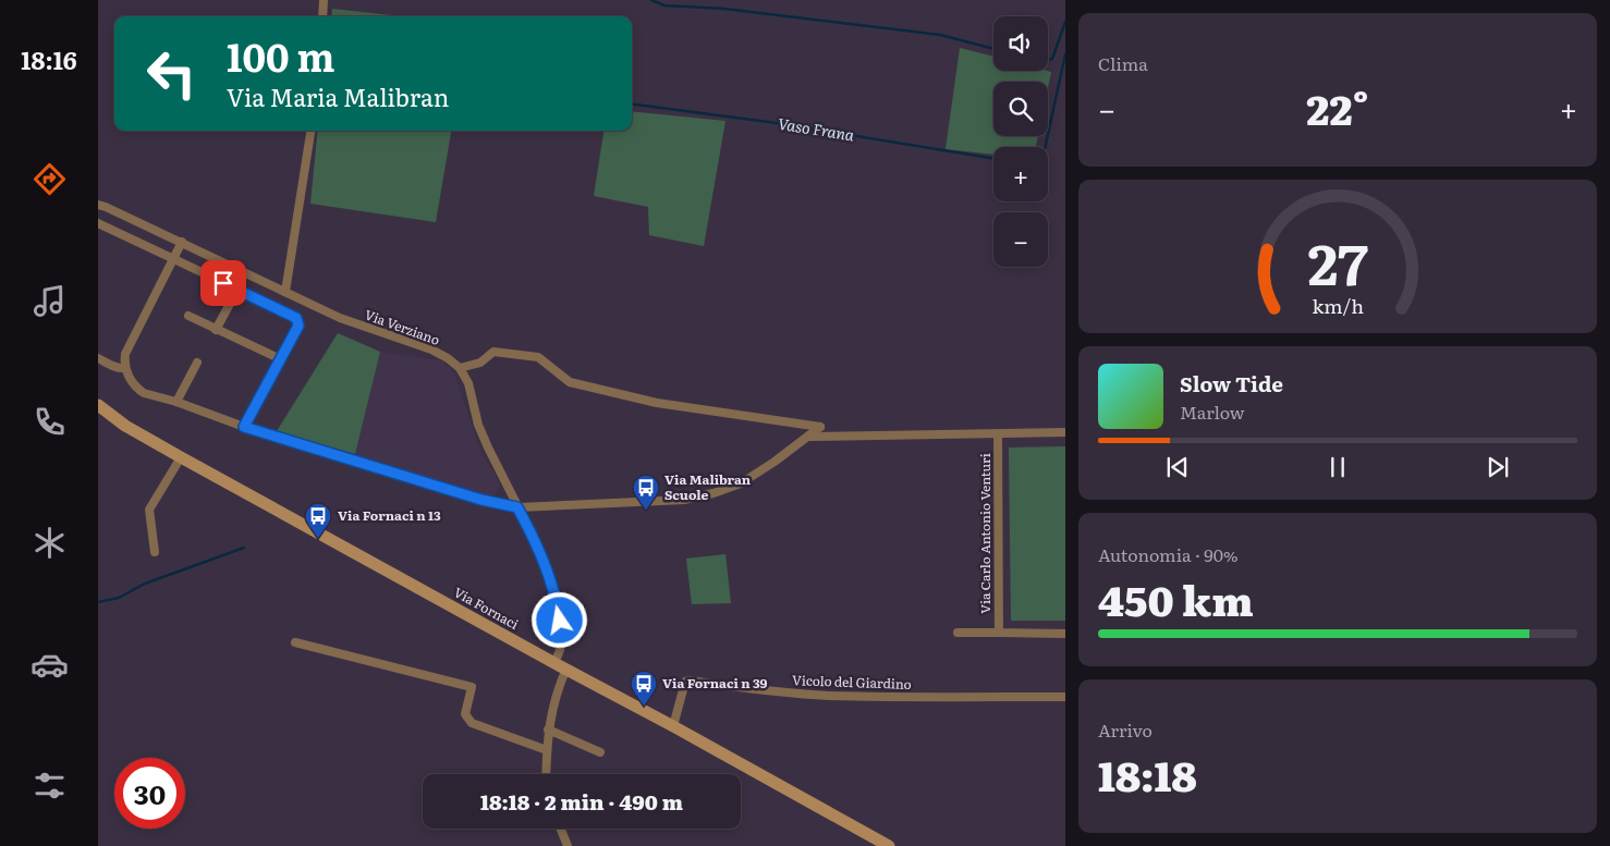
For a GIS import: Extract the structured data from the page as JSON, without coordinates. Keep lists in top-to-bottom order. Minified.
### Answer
{"streets":{"street":["Via Verziano","Via Carlo Antonio Venturi","Via Fornaci","Vicolo del Giardino"]},"crossings":[["Via Fornaci","Vicolo del Giardino"]],"water":["Vaso Frana"],"places":{"bus stop":["Via Malibran Scuole","Via Fornaci n 13","Via Fornaci n 39"]},"page":{"tabs":"18:16","tile":["Clima",["Autonomia · 90%","450 km"],["Arrivo","18:18"]],"map_buttons":["+","−"],"turn":["100 m","Via Maria Malibran"],"heat":["−","22°","+"],"song":["Slow Tide","Marlow"],"limit":"30","trip":"18:18 · 2 min · 490 m","gauge":["27","km/h"]}}
